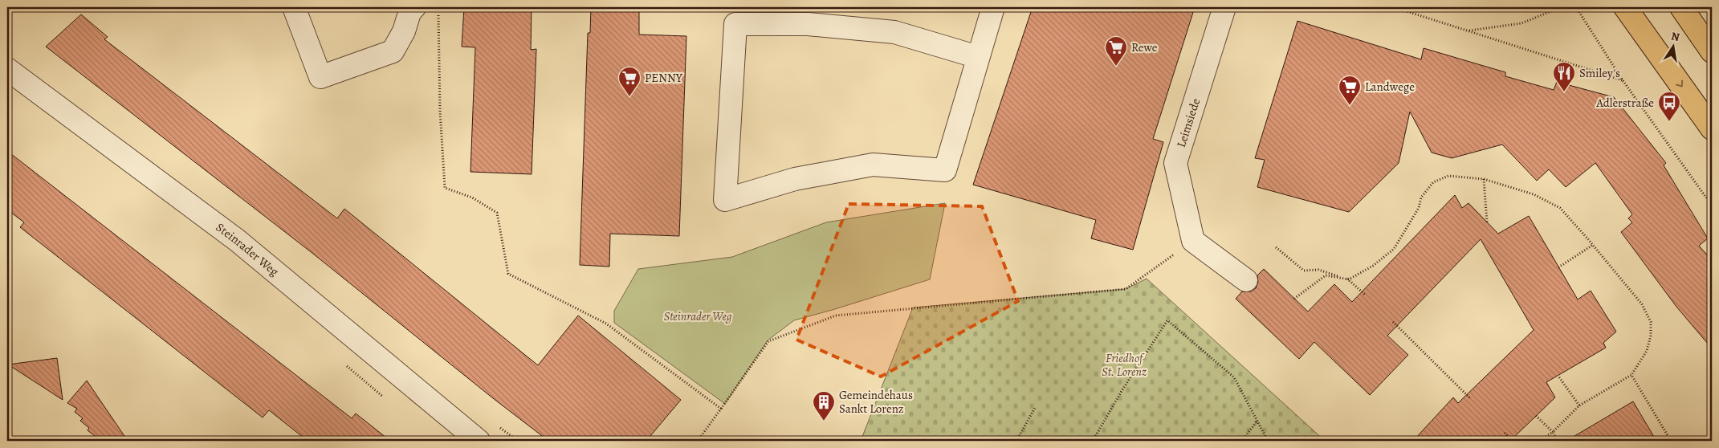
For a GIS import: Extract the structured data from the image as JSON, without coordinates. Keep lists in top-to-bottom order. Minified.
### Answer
{"streets":{"street":["Leimsiede","Steinrader Weg"]},"parks":["Steinrader Weg","Friedhof St. Lorenz"],"places":{"supermarket":["Rewe","PENNY","Landwege"],"restaurant":["Smiley's"],"bus stop":["Adlerstraße"],"building":["Gemeindehaus Sankt Lorenz"]},"north":"top"}
